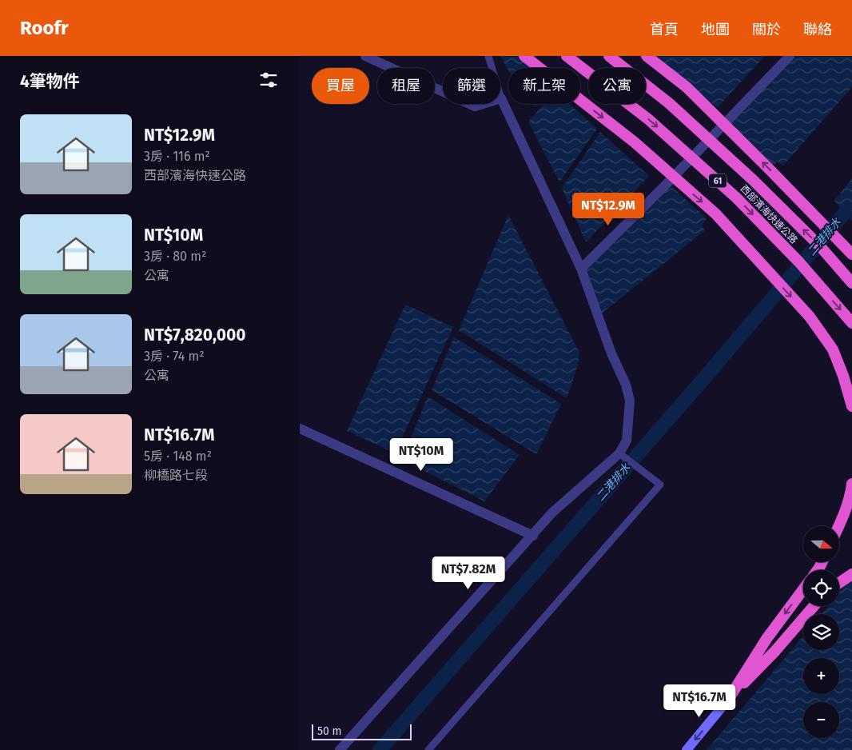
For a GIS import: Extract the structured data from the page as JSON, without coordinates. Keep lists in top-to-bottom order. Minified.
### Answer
{"streets":{"highway":["61","西部濱海快速公路"]},"water":["二港排水"],"scale_bar":"50 m","north":"right","page":{"header":"Roofr","nav":["首頁","地圖","關於","聯絡"],"heading":"4筆物件","chip":["買屋","租屋","篩選","新上架","公寓"],"list":[{"name":"NT$12.9M","note":"3房 · 116 m² · 西部濱海快速公路"},{"name":"NT$10M","note":"3房 · 80 m² · 公寓"},{"name":"NT$7,820,000","note":"3房 · 74 m² · 公寓"},{"name":"NT$16.7M","note":"5房 · 148 m² · 柳橋路七段"}],"price":["NT$12.9M","NT$10M","NT$7.82M","NT$16.7M"],"map_buttons":["+","−"],"scale":"50 m"}}
